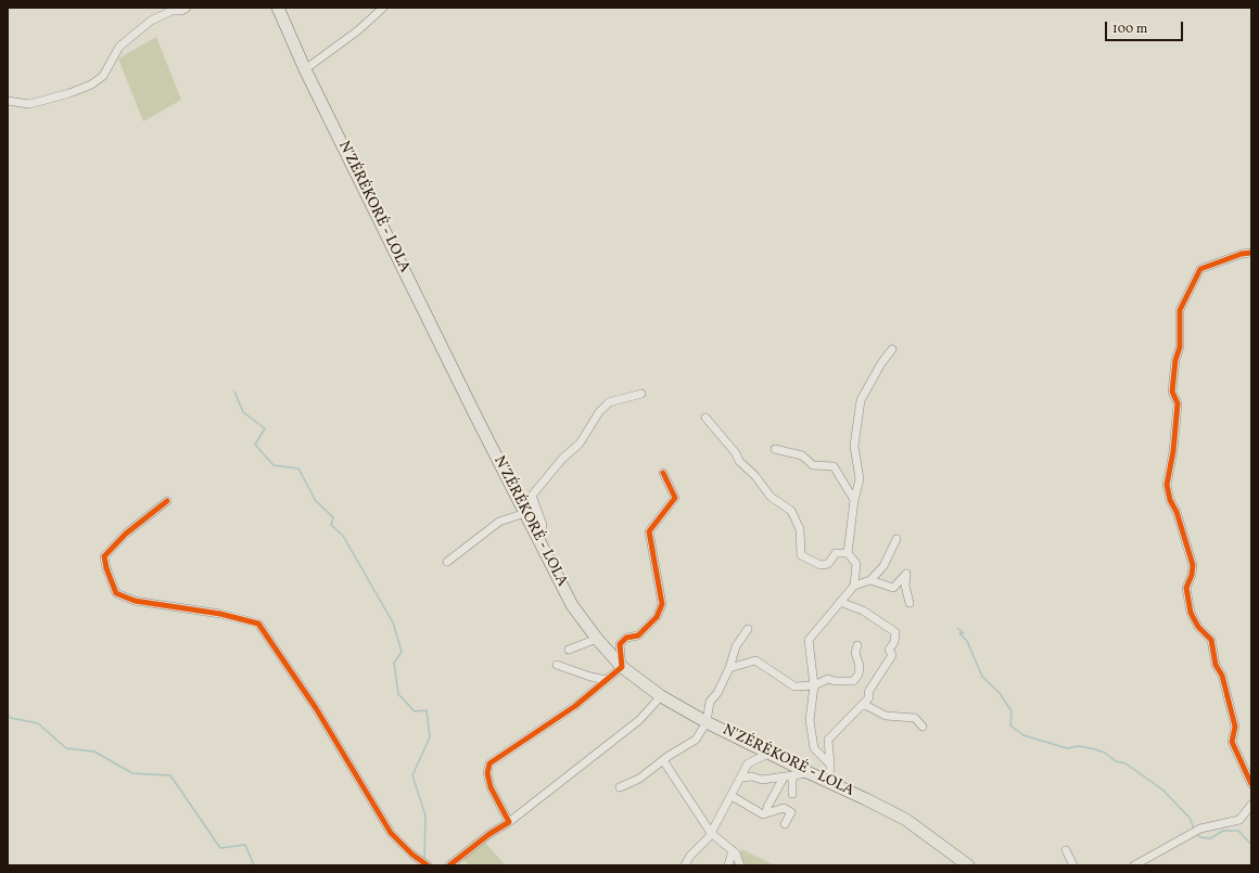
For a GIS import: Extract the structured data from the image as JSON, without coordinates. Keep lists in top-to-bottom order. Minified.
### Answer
{"streets":{"highway":["N'ZÉRÉKORÉ - LOLA"]},"scale_bar":"100 m"}
